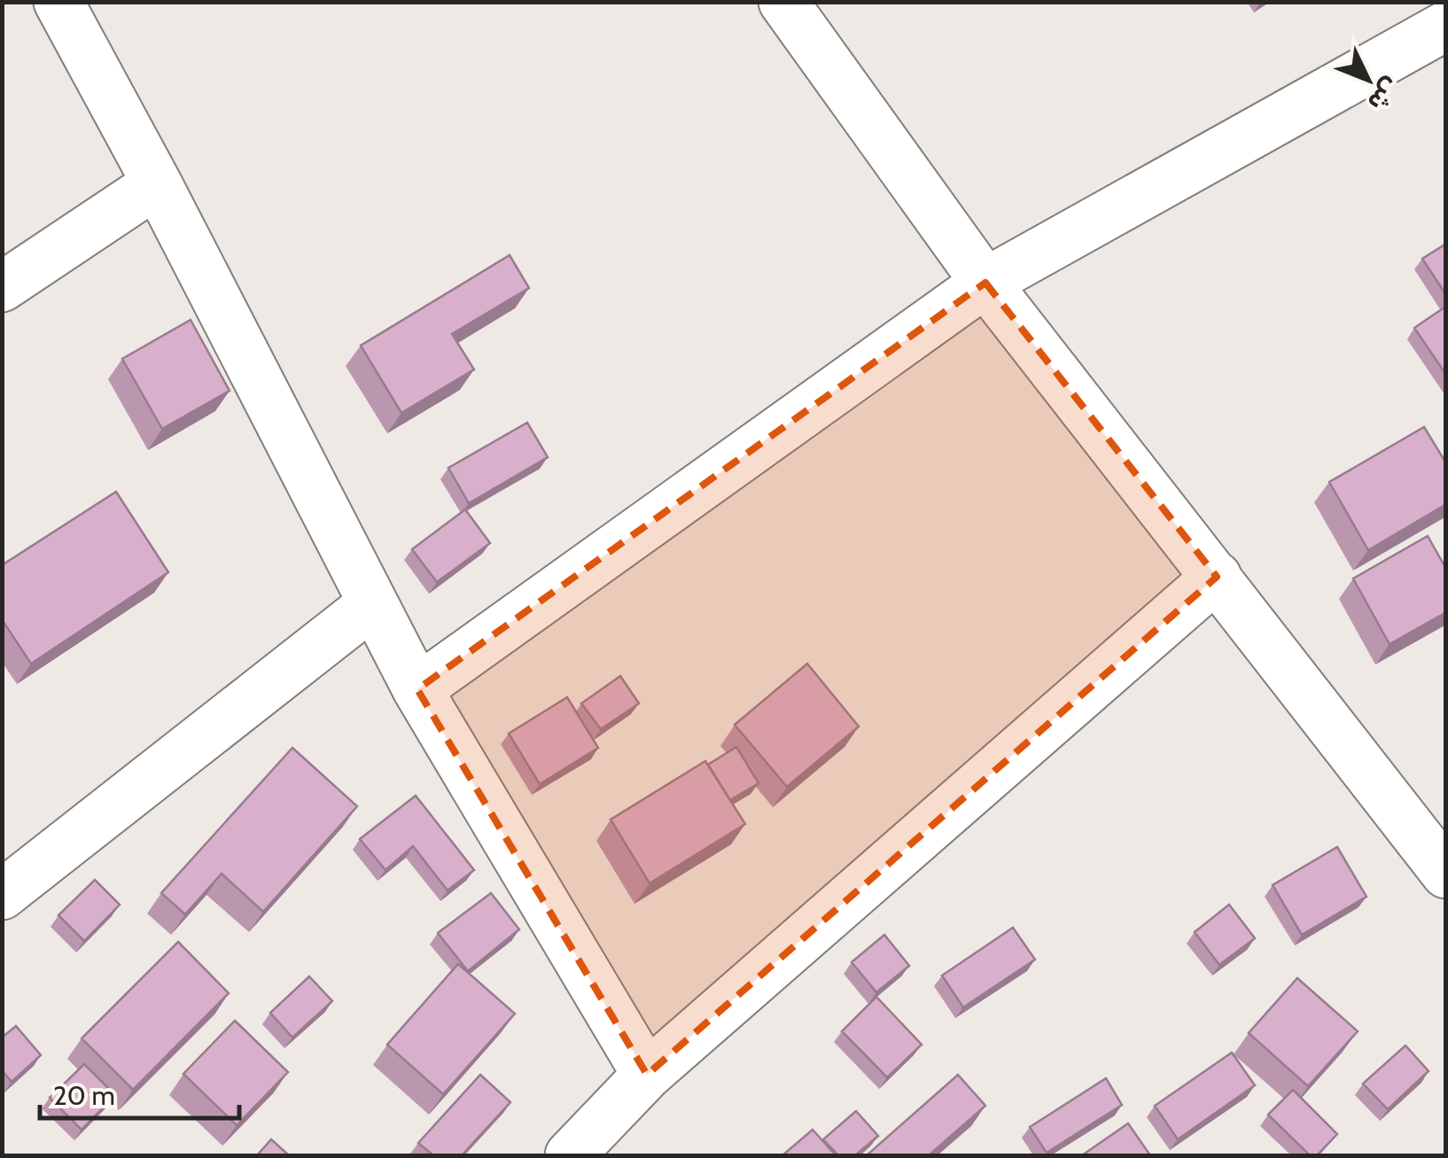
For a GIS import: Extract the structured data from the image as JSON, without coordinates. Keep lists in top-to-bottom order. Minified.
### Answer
{"scale_bar":"20 m","north":"bottom right"}
